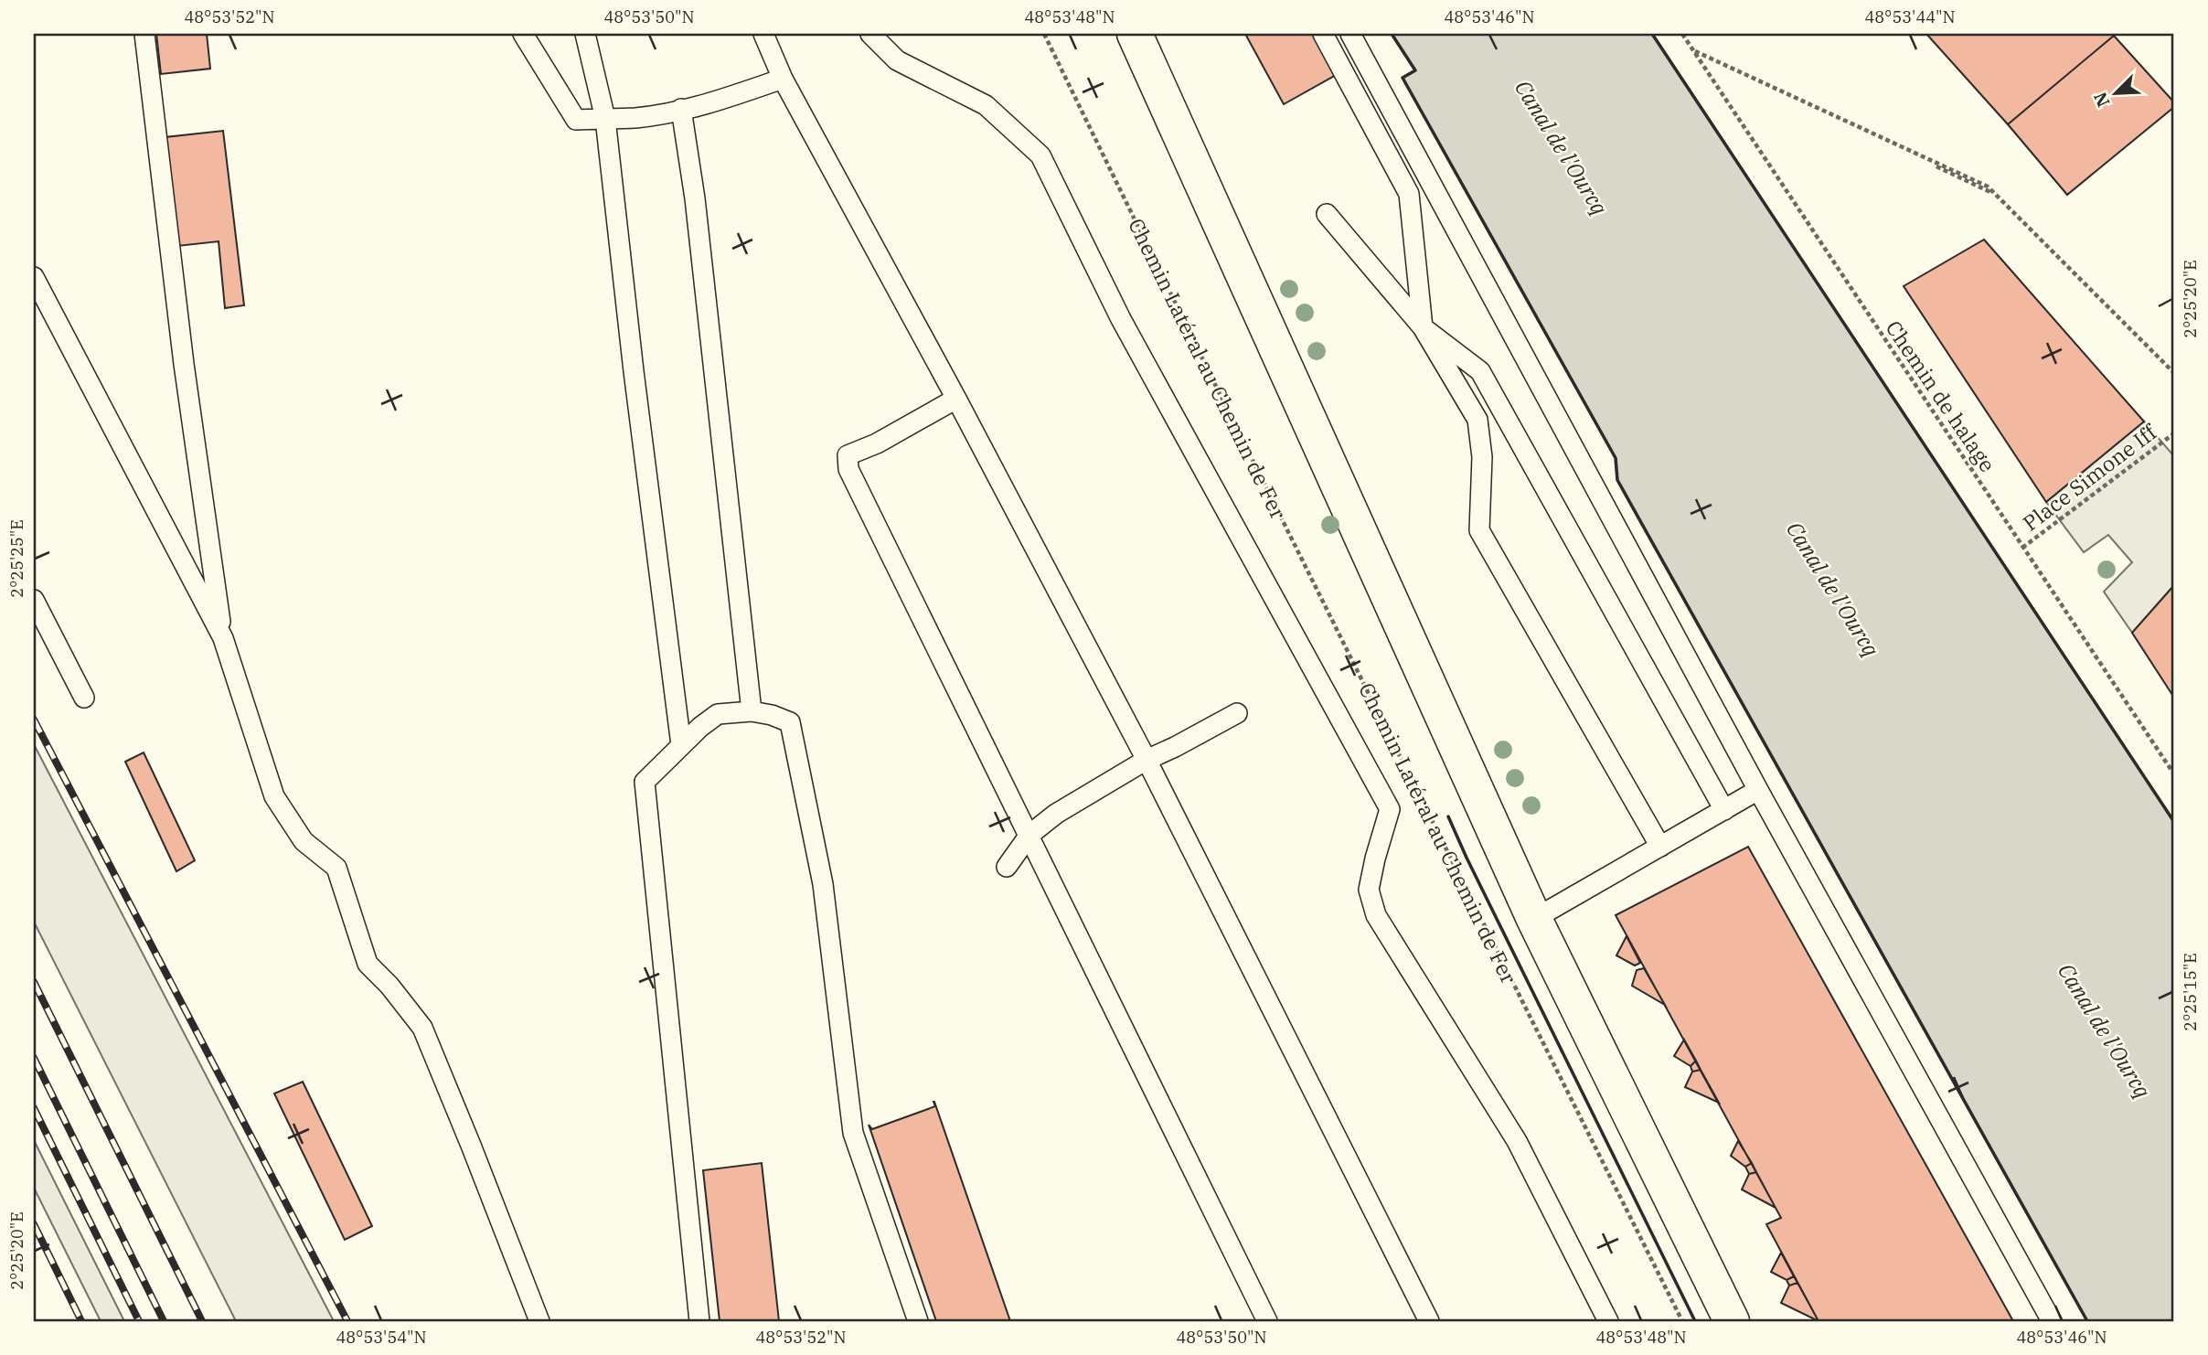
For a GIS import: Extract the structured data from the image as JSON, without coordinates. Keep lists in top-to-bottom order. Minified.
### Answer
{"streets":{"path":["Chemin Latéral au Chemin de Fer","Chemin de halage","Place Simone Iff"]},"crossings":[["Chemin de halage","Place Simone Iff"]],"water":["Canal de l'Ourcq"],"north":"bottom left","coordinates":["48°53'52\"N","48°53'50\"N","48°53'48\"N","48°53'46\"N","48°53'44\"N","2°25'20\"E","2°25'25\"E","2°25'15\"E","48°53'54\"N"]}
